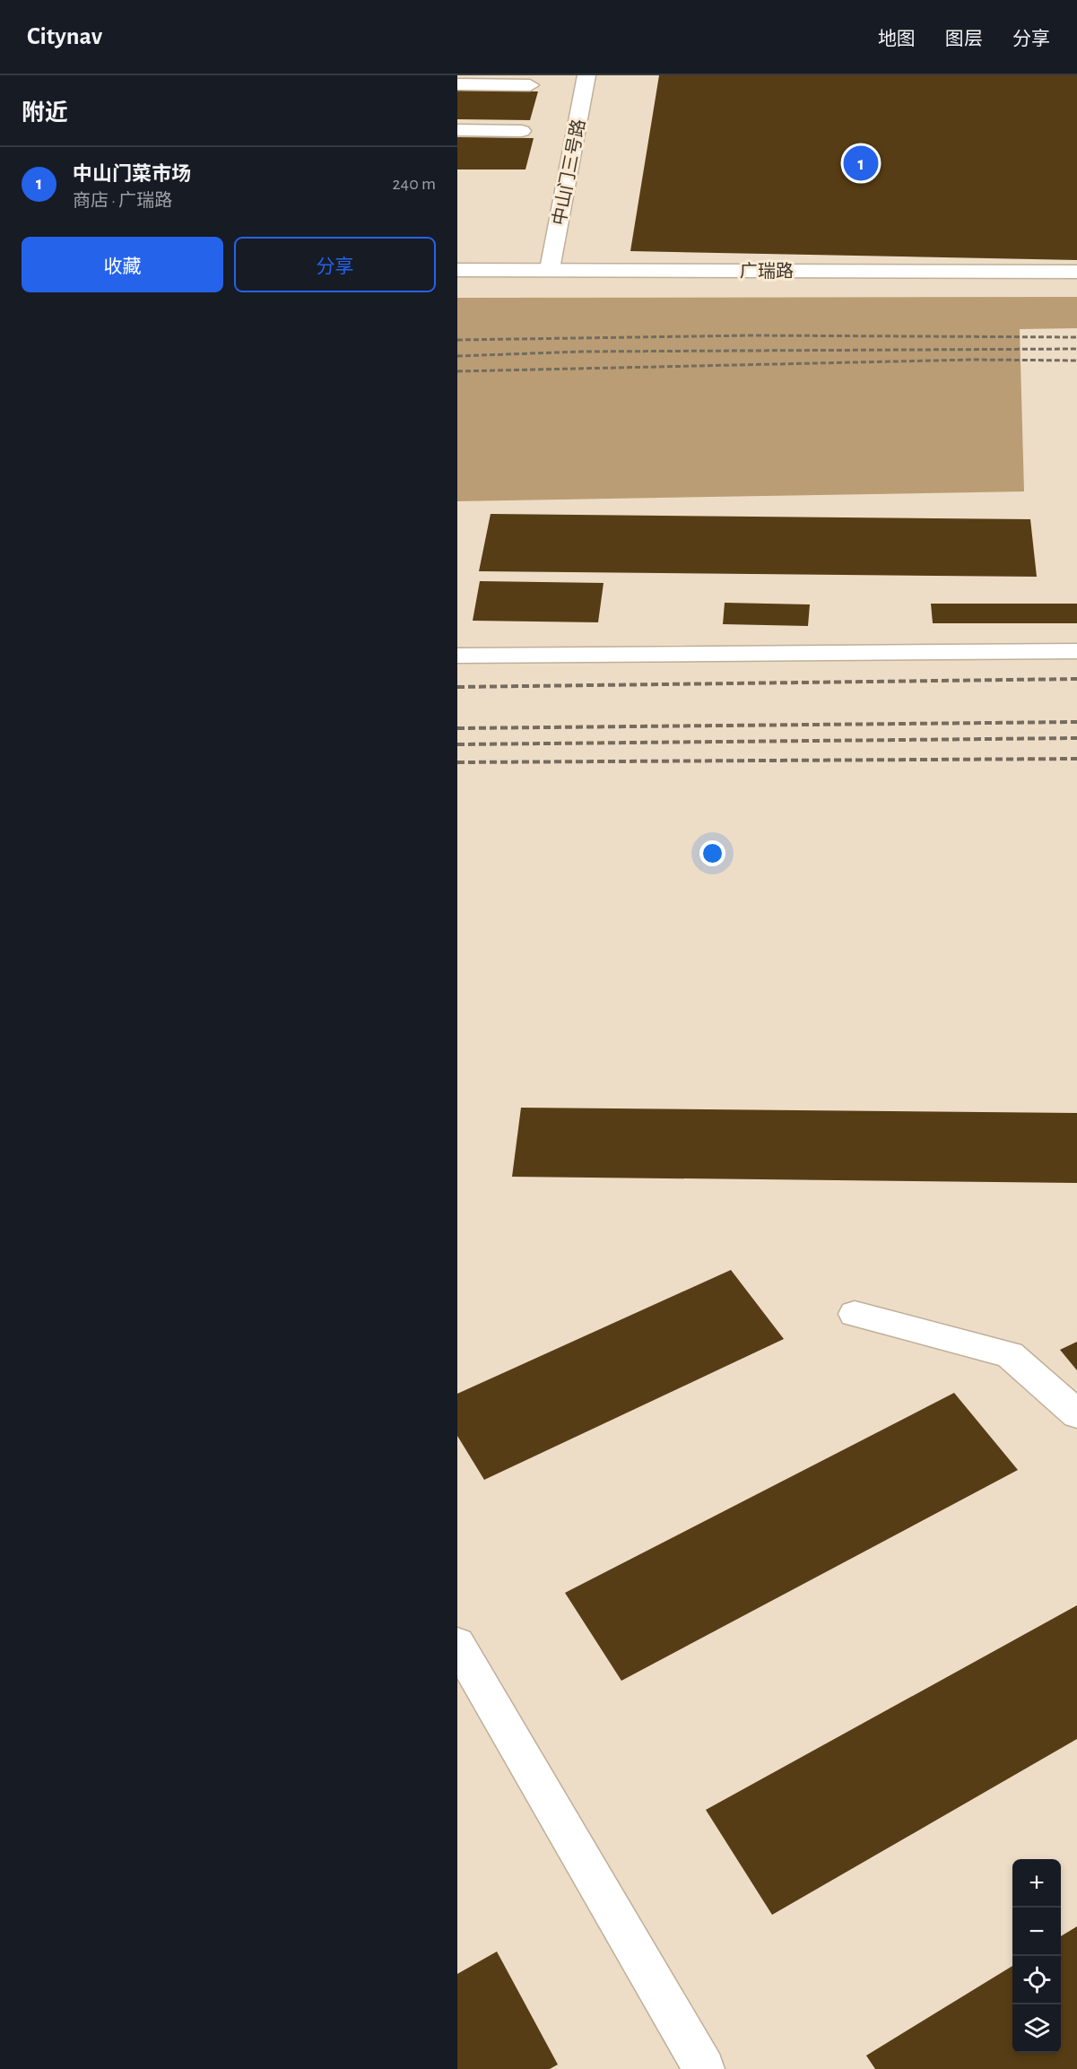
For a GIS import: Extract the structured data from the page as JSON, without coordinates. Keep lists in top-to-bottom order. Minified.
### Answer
{"streets":{"street":["中山门三号路","广瑞路"]},"crossings":[["中山门三号路","广瑞路"]],"page":{"header":"Citynav","nav":["地图","图层","分享"],"heading":"附近","pins":"1","list":[{"mark":"1","name":"中山门菜市场","note":"商店 · 广瑞路","value":"240 m"}],"buttons":["收藏","分享"],"map_buttons":["+","−"]}}
